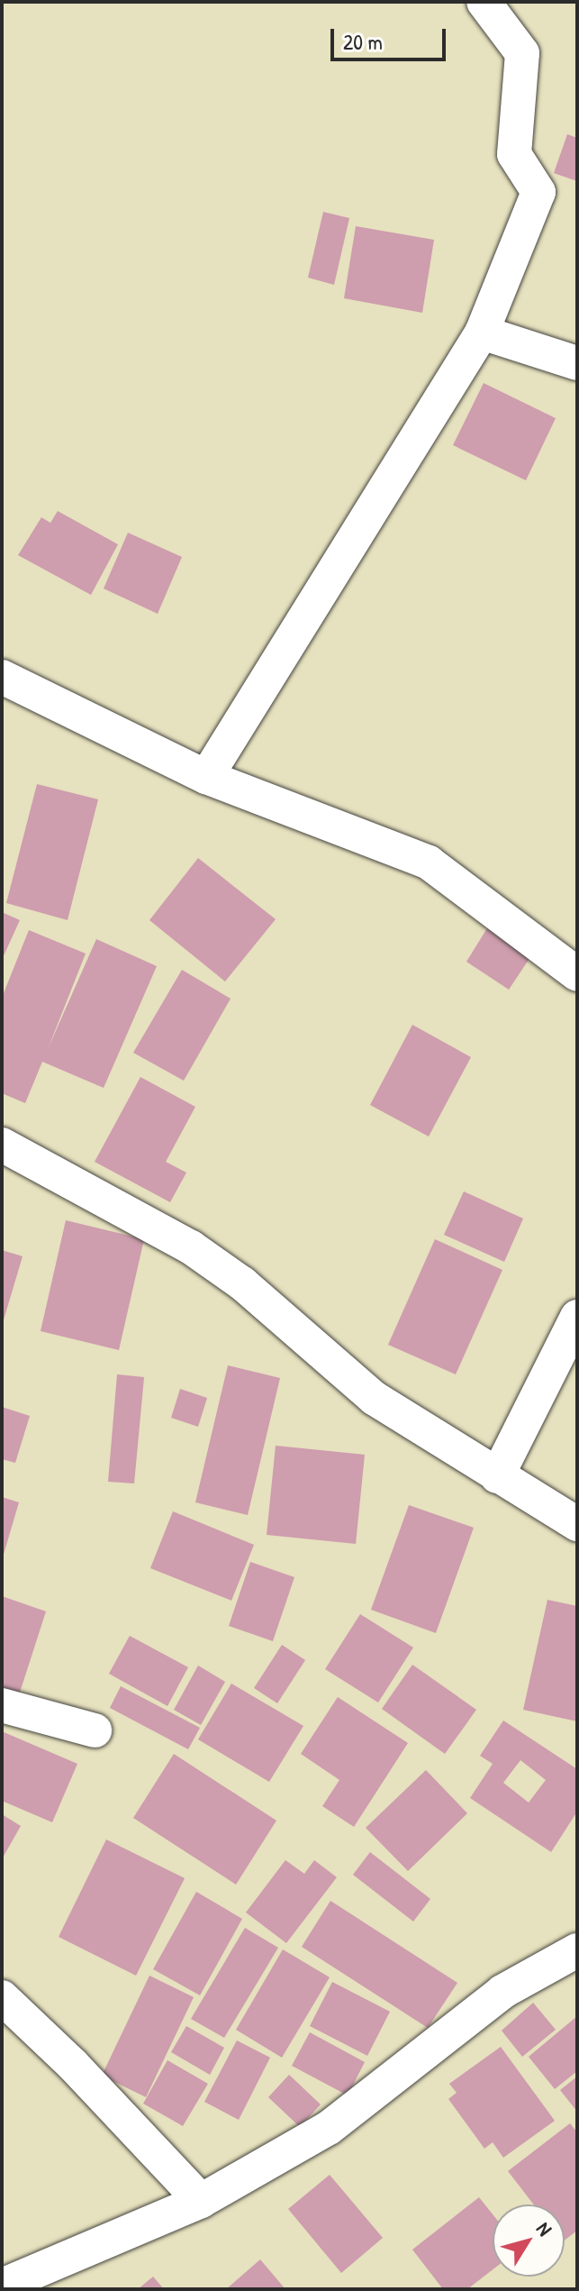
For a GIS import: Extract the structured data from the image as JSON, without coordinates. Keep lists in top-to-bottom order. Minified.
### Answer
{"scale_bar":"20 m","north":"top right"}
